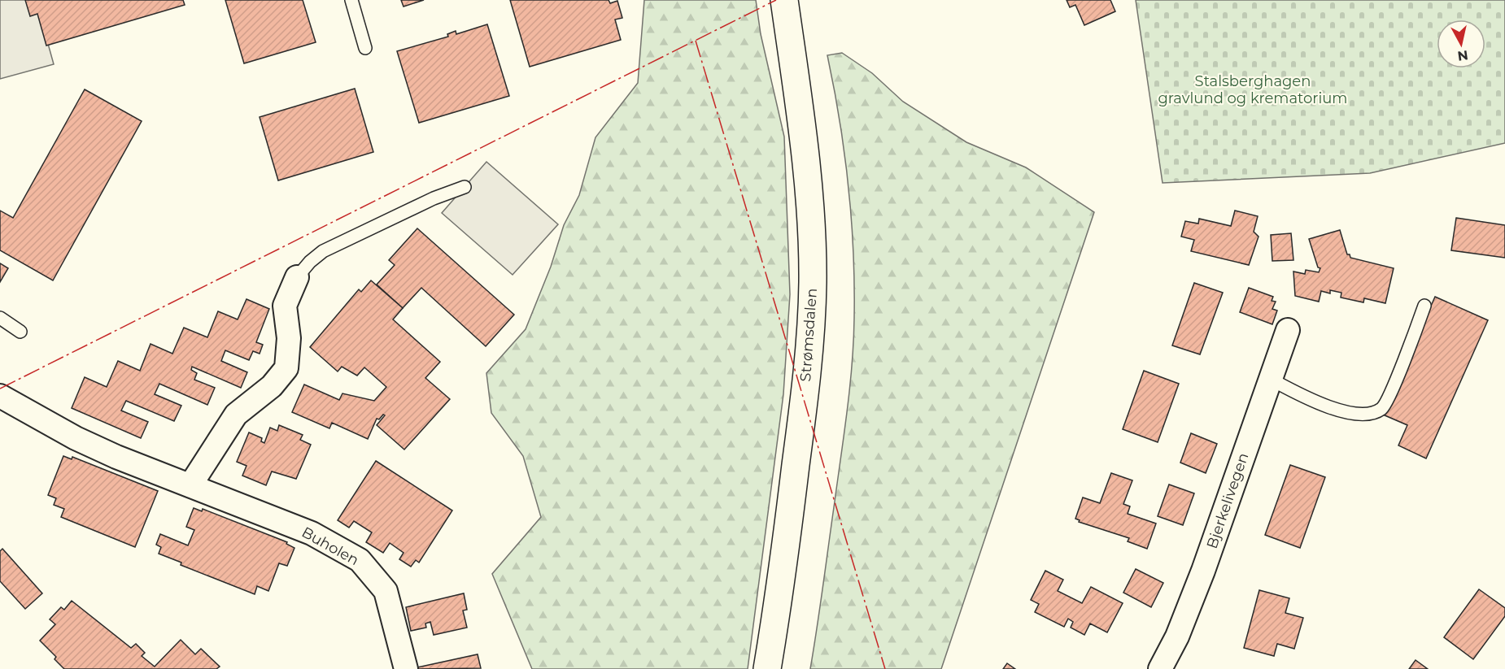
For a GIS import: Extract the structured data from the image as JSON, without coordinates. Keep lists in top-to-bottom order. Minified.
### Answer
{"streets":{"main road":["Strømsdalen"],"street":["Bjerkelivegen","Buholen"]},"parks":["Stalsberghagen gravlund og krematorium"],"north":"bottom"}
